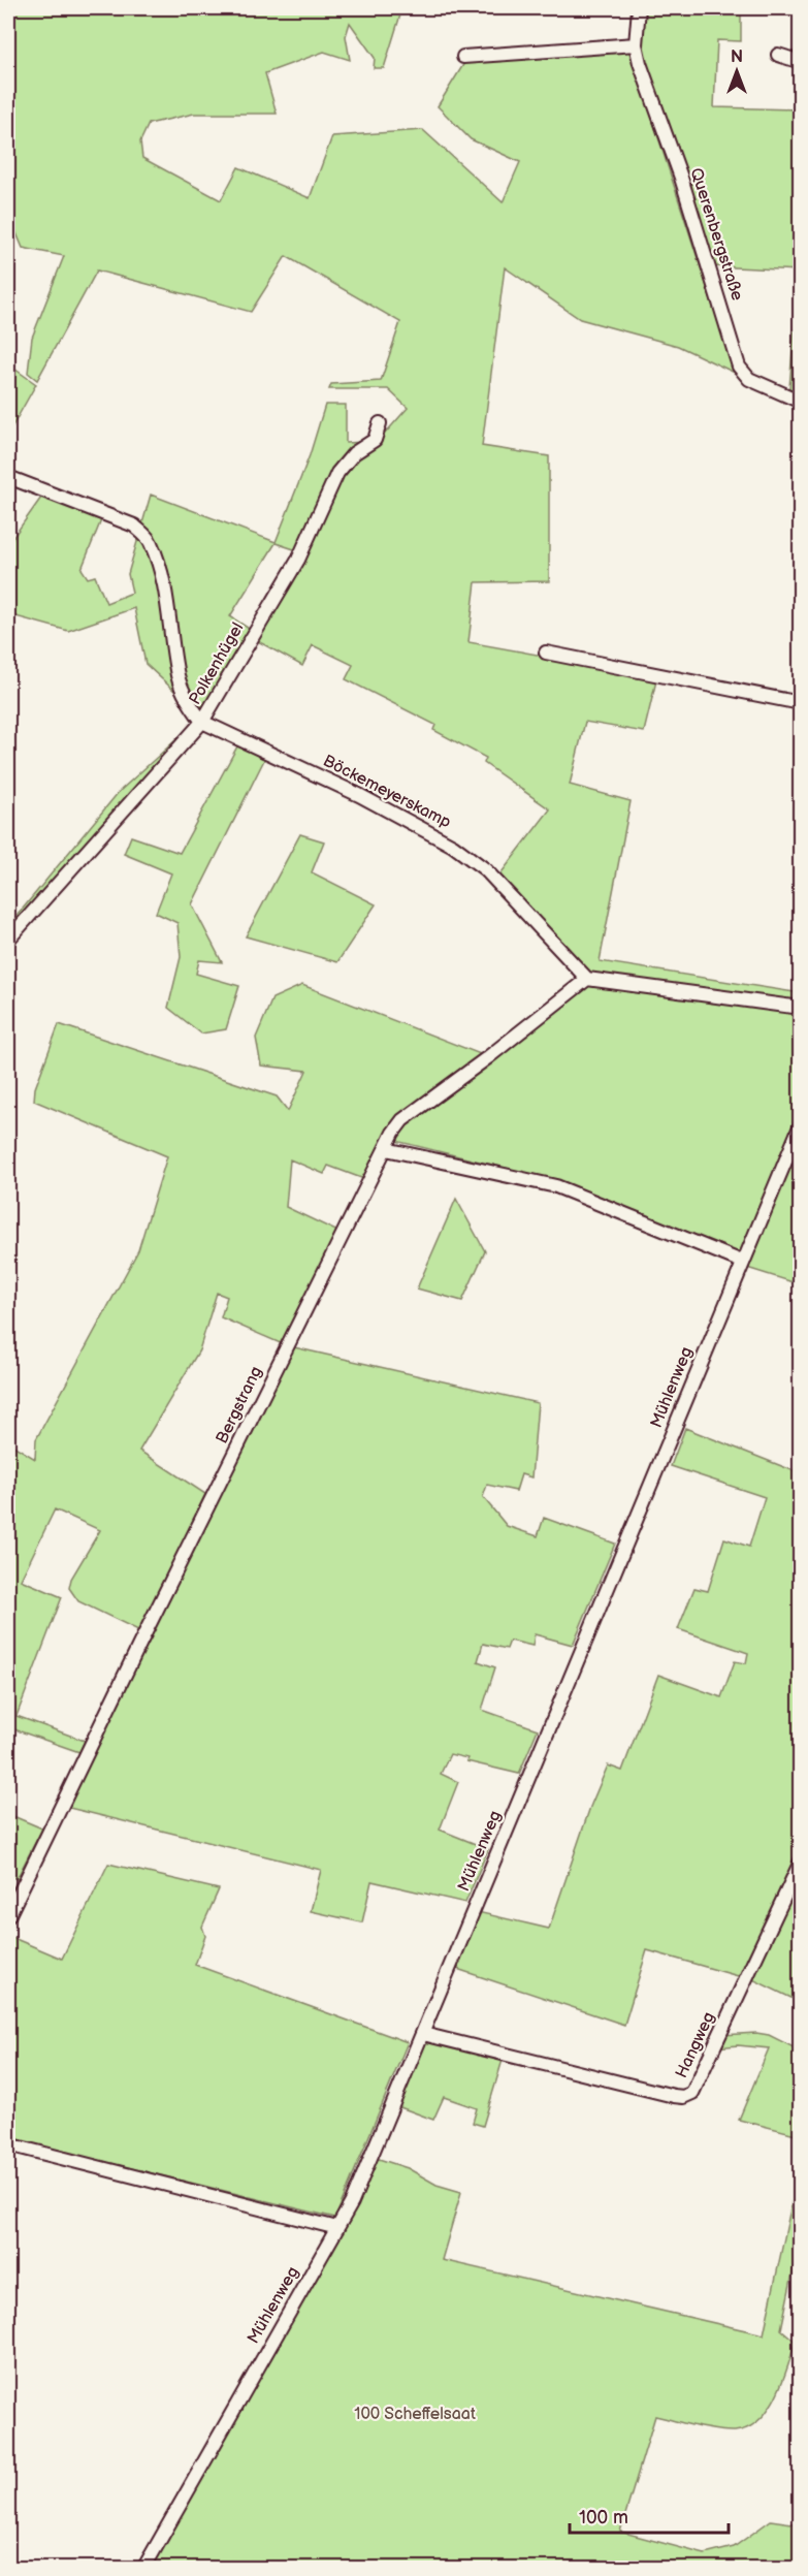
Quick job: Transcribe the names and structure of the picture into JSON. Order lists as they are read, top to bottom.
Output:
{
  "streets": {
    "street": [
      "Querenbergstraße",
      "Polkenhügel",
      "Böckemeyerskamp",
      "Mühlenweg",
      "Bergstrang",
      "Hangweg"
    ]
  },
  "crossings": [
    ["Polkenhügel", "Böckemeyerskamp"],
    ["Böckemeyerskamp", "Bergstrang"],
    ["Mühlenweg", "Hangweg"]
  ],
  "parks": ["100 Scheffelsaat"],
  "scale_bar": "100 m",
  "north": "top"
}
